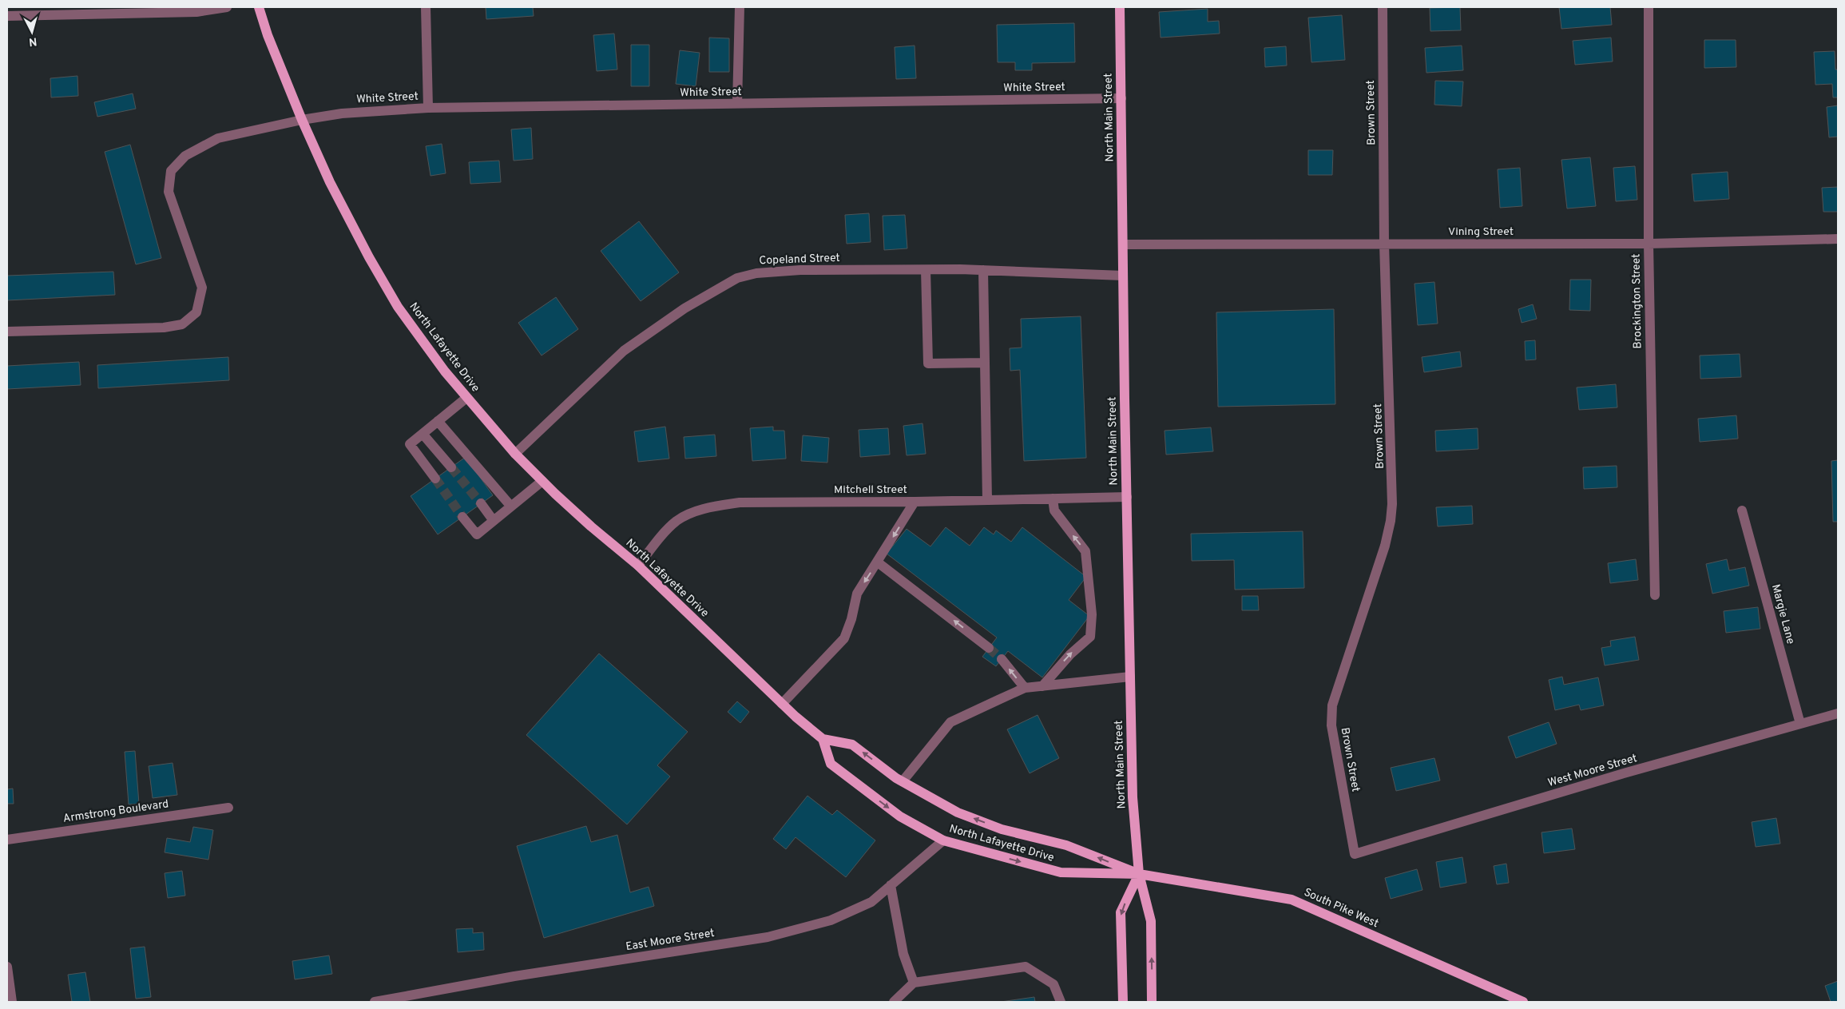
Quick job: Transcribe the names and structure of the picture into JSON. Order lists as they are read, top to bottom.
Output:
{
  "streets": {
    "main road": ["North Main Street", "North Lafayette Drive", "South Pike West"],
    "street": [
      "White Street",
      "Brown Street",
      "Vining Street",
      "Copeland Street",
      "Brockington Street",
      "Mitchell Street",
      "Margie Lane",
      "West Moore Street",
      "Armstrong Boulevard",
      "East Moore Street"
    ]
  },
  "crossings": [
    ["White Street", "North Main Street"],
    ["White Street", "North Lafayette Drive"],
    ["Brown Street", "Vining Street"],
    ["Brown Street", "West Moore Street"],
    ["North Main Street", "Vining Street"],
    ["North Main Street", "Copeland Street"],
    ["North Main Street", "North Lafayette Drive"],
    ["North Main Street", "Mitchell Street"],
    ["North Main Street", "South Pike West"],
    ["Vining Street", "Brockington Street"],
    ["Copeland Street", "North Lafayette Drive"],
    ["North Lafayette Drive", "Mitchell Street"],
    ["North Lafayette Drive", "South Pike West"],
    ["North Lafayette Drive", "East Moore Street"],
    ["Margie Lane", "West Moore Street"]
  ],
  "north": "bottom"
}
